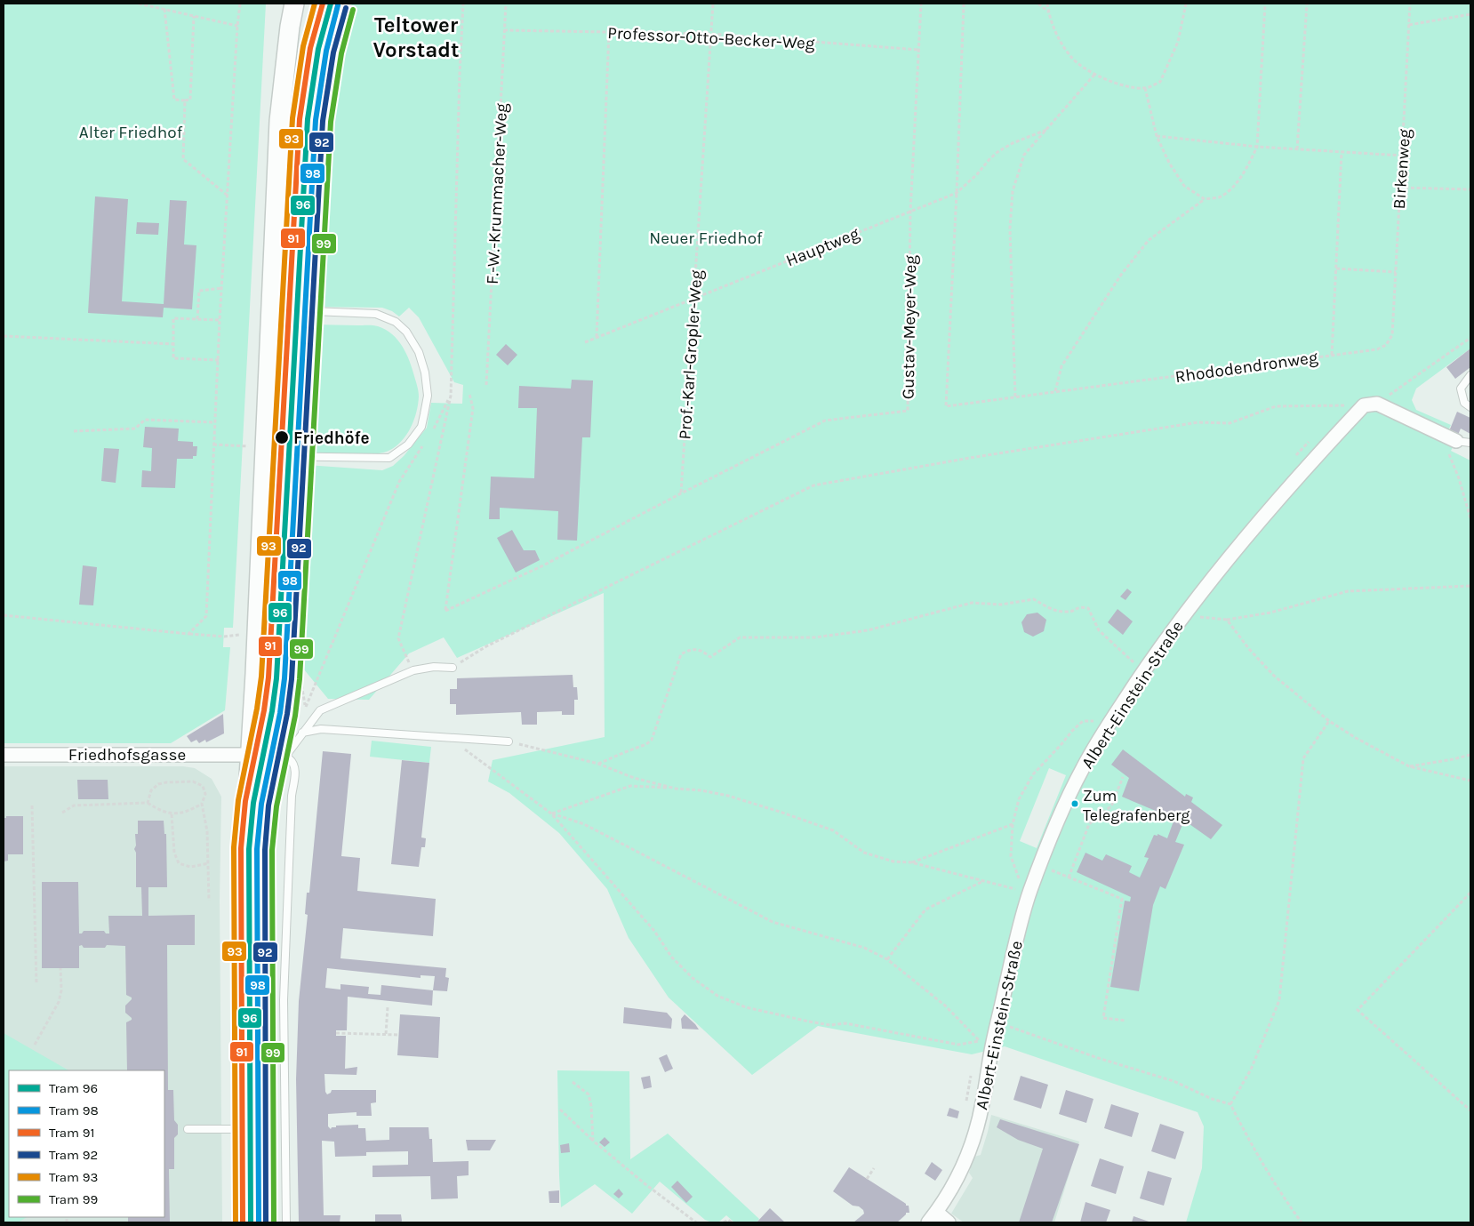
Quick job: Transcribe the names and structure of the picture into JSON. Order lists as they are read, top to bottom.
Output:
{
  "streets": {
    "street": ["Albert-Einstein-Straße", "Friedhofsgasse"],
    "path": [
      "Professor-Otto-Becker-Weg",
      "Birkenweg",
      "F.-W.-Krummacher-Weg",
      "Hauptweg",
      "Gustav-Meyer-Weg",
      "Prof.-Karl-Gropler-Weg",
      "Rhododendronweg"
    ]
  },
  "crossings": [
    ["Professor-Otto-Becker-Weg", "F.-W.-Krummacher-Weg"],
    ["Professor-Otto-Becker-Weg", "Gustav-Meyer-Weg"],
    ["Professor-Otto-Becker-Weg", "Prof.-Karl-Gropler-Weg"],
    ["Birkenweg", "Rhododendronweg"],
    ["Hauptweg", "Gustav-Meyer-Weg"],
    ["Hauptweg", "Prof.-Karl-Gropler-Weg"],
    ["Hauptweg", "Rhododendronweg"],
    ["Gustav-Meyer-Weg", "Prof.-Karl-Gropler-Weg"]
  ],
  "districts": ["Teltower Vorstadt"],
  "parks": ["Alter Friedhof", "Neuer Friedhof"],
  "places": ["Friedhöfe", "Zum Telegrafenberg"],
  "lines": [
    "tram line 96",
    "tram line 91",
    "tram line 93",
    "tram line 98",
    "tram line 92",
    "tram line 99"
  ],
  "legend": [
    "Tram 96",
    "Tram 98",
    "Tram 91",
    "Tram 92",
    "Tram 93",
    "Tram 99"
  ]
}
